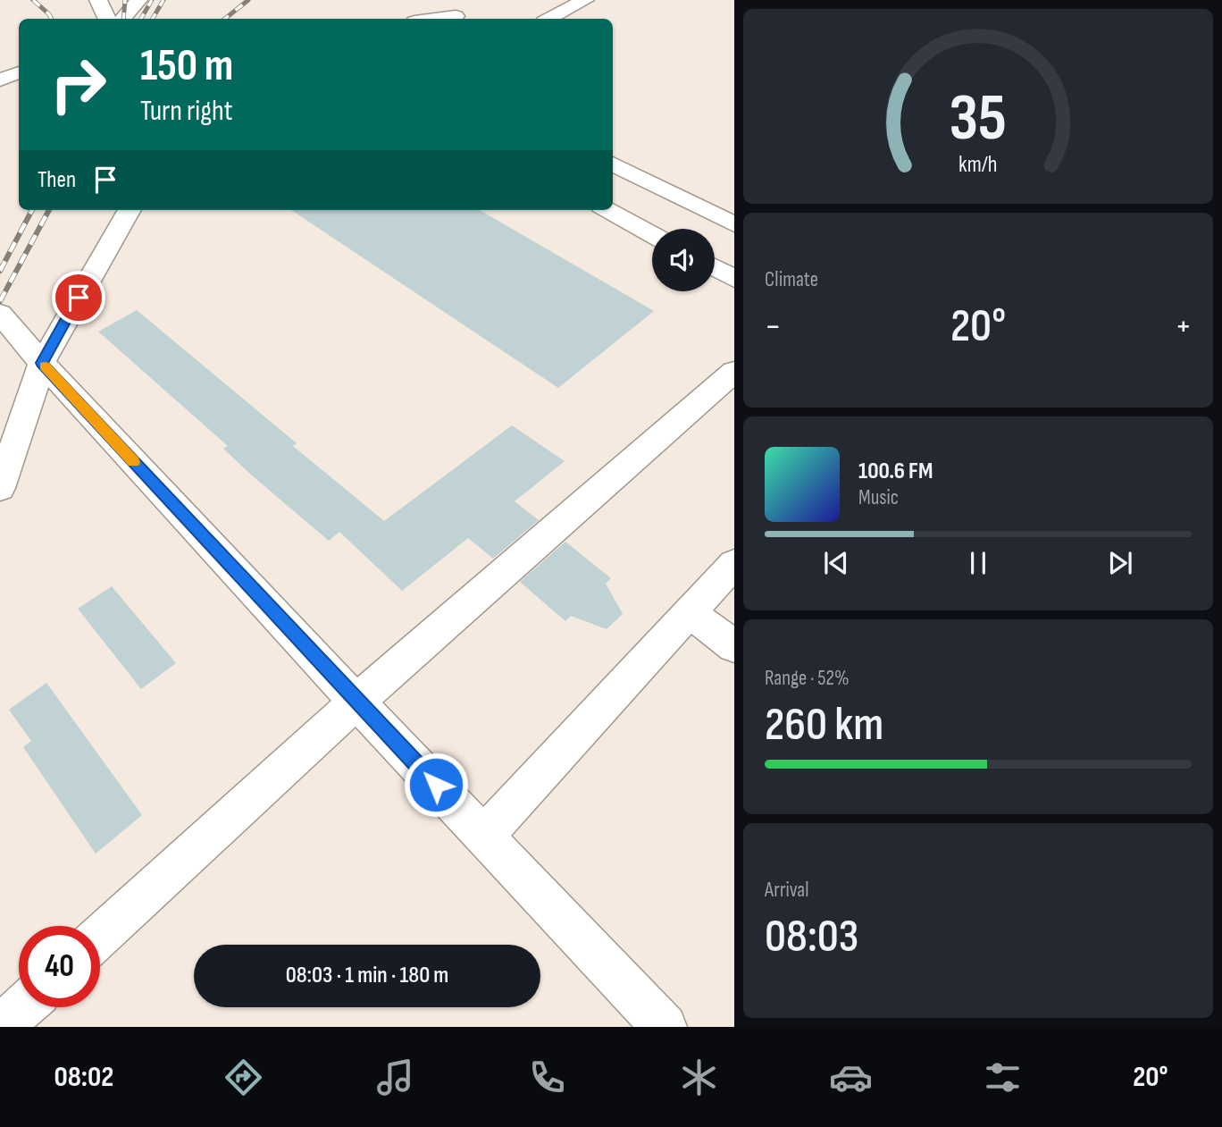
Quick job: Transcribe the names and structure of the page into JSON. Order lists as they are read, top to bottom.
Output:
{
  "page": {
    "turn": ["150 m", "Turn right"],
    "then": "Then",
    "tile": [
      "Climate",
      ["Range · 52%", "260 km"],
      ["Arrival", "08:03"]
    ],
    "heat": ["−", "20°", "+"],
    "song": ["100.6 FM", "Music"],
    "limit": "40",
    "trip": "08:03 · 1 min · 180 m",
    "tabs": ["08:02", "20°"],
    "gauge": ["35", "km/h"]
  }
}
